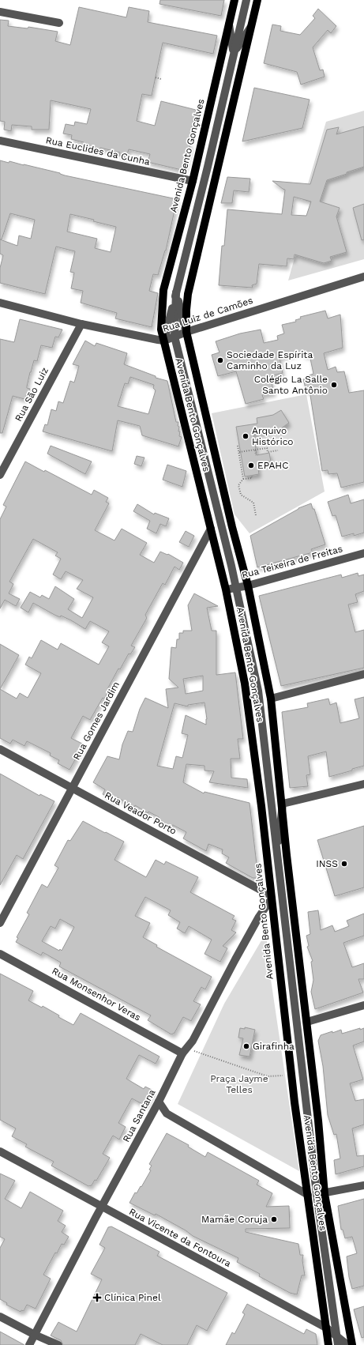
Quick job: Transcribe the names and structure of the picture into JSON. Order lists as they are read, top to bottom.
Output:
{
  "streets": {
    "main road": ["Avenida Bento Gonçalves"],
    "street": [
      "Rua Euclides da Cunha",
      "Rua Luiz de Camões",
      "Rua São Luiz",
      "Rua Teixeira de Freitas",
      "Rua Gomes Jardim",
      "Rua Veador Porto",
      "Rua Monsenhor Veras",
      "Rua Santana",
      "Rua Vicente da Fontoura"
    ]
  },
  "crossings": [
    ["Rua Euclides da Cunha", "Avenida Bento Gonçalves"],
    ["Avenida Bento Gonçalves", "Rua Luiz de Camões"],
    ["Avenida Bento Gonçalves", "Rua Teixeira de Freitas"],
    ["Avenida Bento Gonçalves", "Rua Gomes Jardim"],
    ["Avenida Bento Gonçalves", "Rua Veador Porto"],
    ["Avenida Bento Gonçalves", "Rua Santana"],
    ["Avenida Bento Gonçalves", "Rua Vicente da Fontoura"],
    ["Rua Luiz de Camões", "Rua São Luiz"],
    ["Rua Gomes Jardim", "Rua Veador Porto"],
    ["Rua Veador Porto", "Rua Santana"],
    ["Rua Monsenhor Veras", "Rua Santana"],
    ["Rua Santana", "Rua Vicente da Fontoura"]
  ],
  "parks": ["Praça Jayme Telles"],
  "places": {
    "other": [
      "Sociedade Espírita Caminho da Luz",
      "Colégio La Salle Santo Antônio",
      "Arquivo Histórico",
      "EPAHC",
      "INSS",
      "Girafinha",
      "Mamãe Coruja"
    ],
    "health": ["Clínica Pinel"]
  }
}
